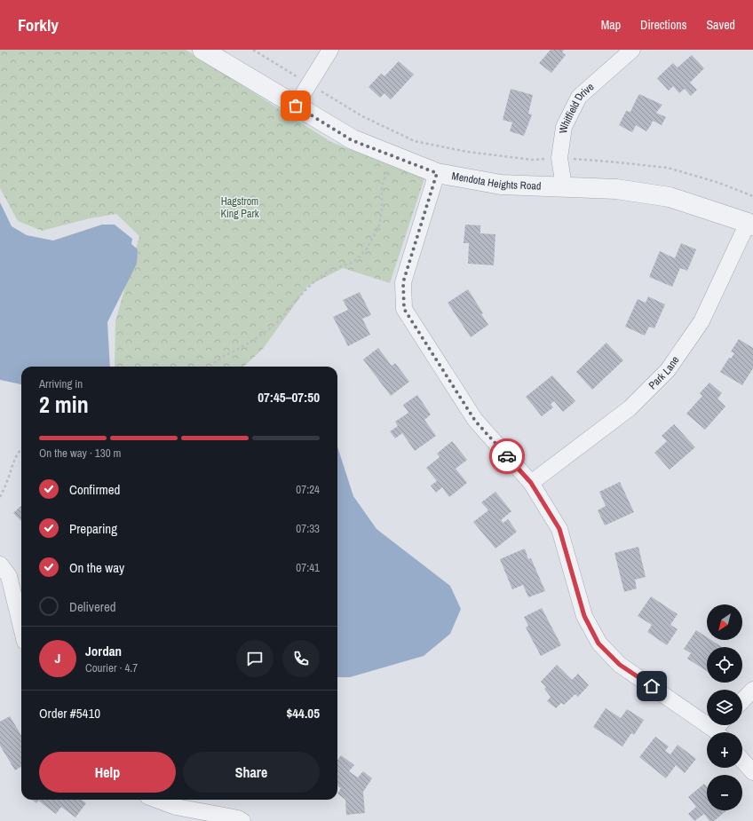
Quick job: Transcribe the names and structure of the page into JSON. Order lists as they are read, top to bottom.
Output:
{
  "streets": {
    "street": ["Whitfield Drive", "Mendota Heights Road", "Park Lane"]
  },
  "crossings": [
    ["Whitfield Drive", "Mendota Heights Road"],
    ["Mendota Heights Road", "Park Lane"]
  ],
  "parks": ["Hagstrom King Park"],
  "north": "bottom left",
  "page": {
    "header": "Forkly",
    "nav": ["Map", "Directions", "Saved"],
    "heading": ["2 min", "Arriving in", "07:45–07:50"],
    "panel": [
      "Jordan",
      "Courier · 4.7",
      "Order #5410",
      "$44.05"
    ],
    "bar": "On the way · 130 m",
    "list": [
      ["Confirmed", "07:24"],
      ["Preparing", "07:33"],
      ["On the way", "07:41"],
      "Delivered"
    ],
    "map_buttons": ["+", "−"],
    "round": "J",
    "buttons": ["Help", "Share"]
  }
}
